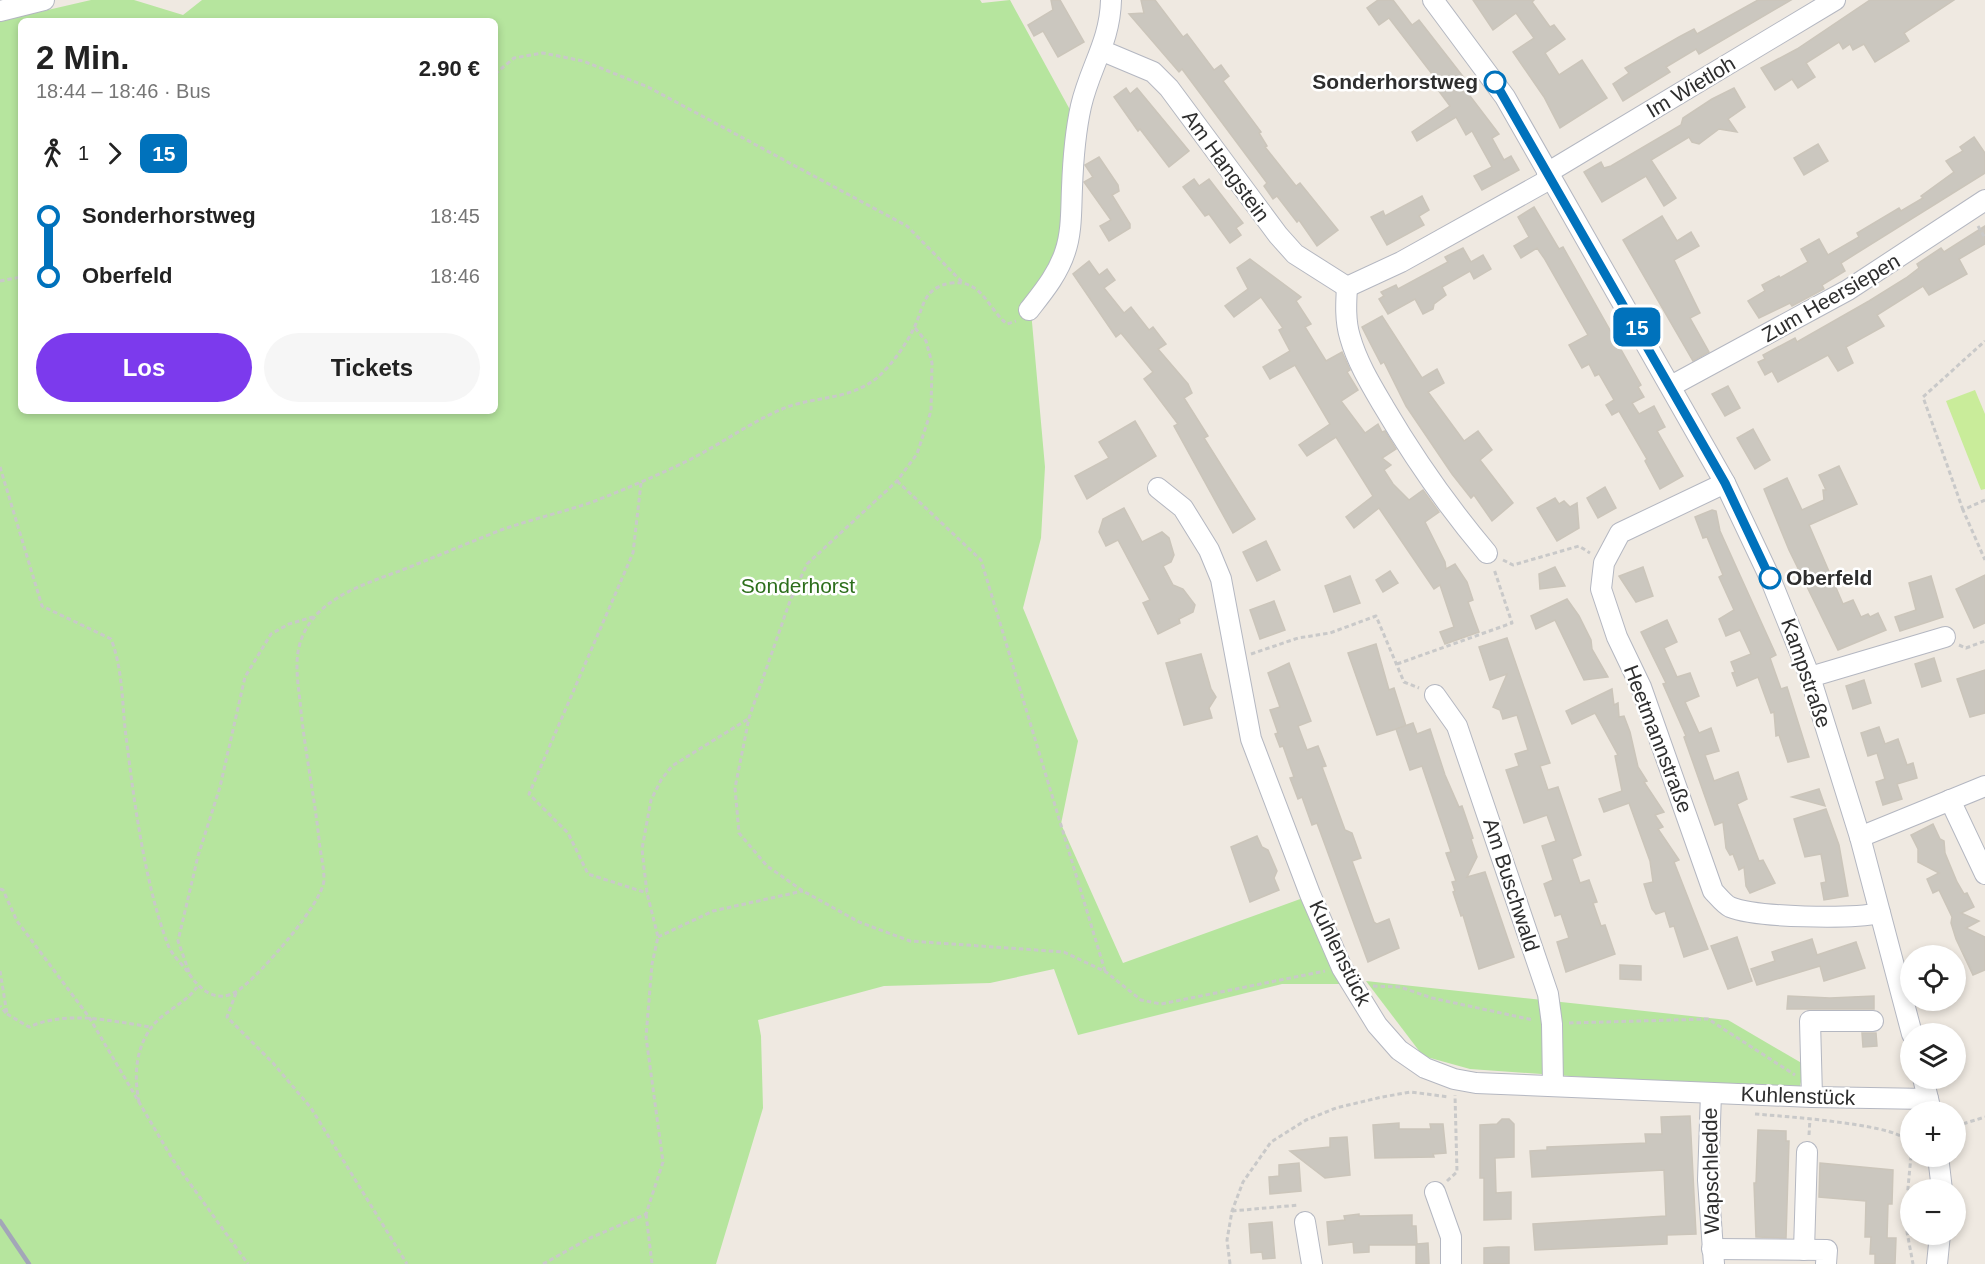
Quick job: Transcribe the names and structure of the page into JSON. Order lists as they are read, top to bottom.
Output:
{
  "streets": {
    "street": [
      "Im Wietloh",
      "Am Hangstein",
      "Zum Heersiepen",
      "Kampstraße",
      "Heetmannstraße",
      "Am Buschwald",
      "Kuhlenstück",
      "Wapschledde"
    ]
  },
  "crossings": [
    ["Im Wietloh", "Kampstraße"],
    ["Zum Heersiepen", "Kampstraße"],
    ["Kampstraße", "Heetmannstraße"],
    ["Am Buschwald", "Kuhlenstück"],
    ["Kuhlenstück", "Wapschledde"]
  ],
  "parks": ["Sonderhorst"],
  "places": ["Sonderhorstweg", "Oberfeld"],
  "lines": ["bus line 15"],
  "page": {
    "on_map": "15",
    "heading": ["2 Min.", "18:44 – 18:46 · Bus", "2.90 €"],
    "legs": ["1", "15"],
    "list": [
      {
        "name": "Sonderhorstweg",
        "value": "18:45"
      },
      {
        "name": "Oberfeld",
        "value": "18:46"
      }
    ],
    "buttons": ["Los", "Tickets"],
    "map_buttons": ["+", "−"]
  }
}
